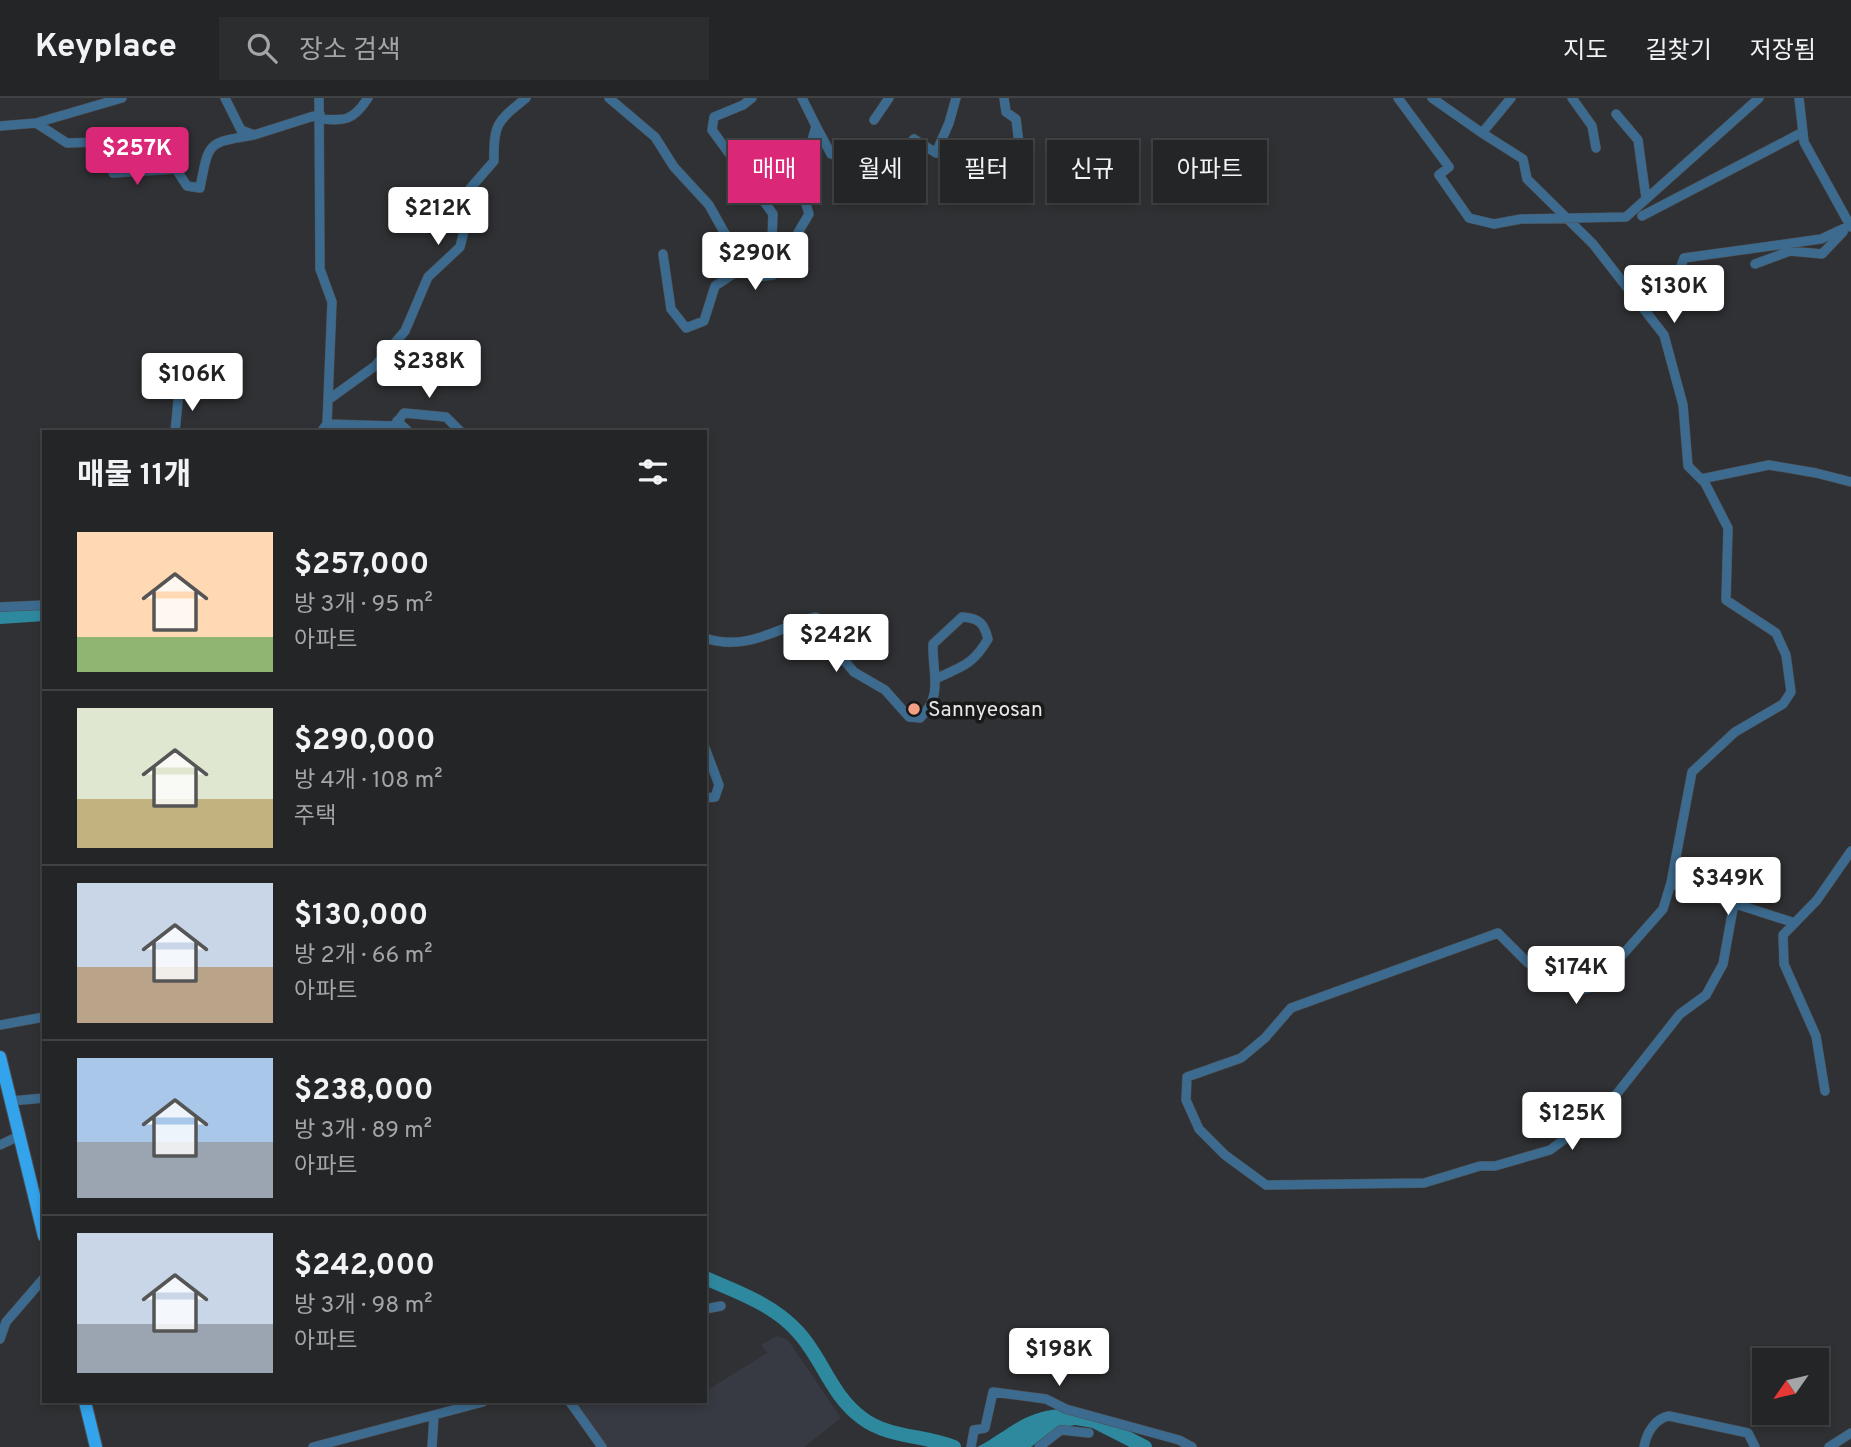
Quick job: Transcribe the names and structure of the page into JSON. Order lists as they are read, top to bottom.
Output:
{
  "places": ["Sannyeosan"],
  "north": "bottom left",
  "page": {
    "header": "Keyplace",
    "search": "장소 검색",
    "nav": ["지도", "길찾기", "저장됨"],
    "price": [
      "$257K",
      "$212K",
      "$290K",
      "$130K",
      "$238K",
      "$106K",
      "$242K",
      "$349K",
      "$174K",
      "$125K",
      "$198K"
    ],
    "chip": [
      "매매",
      "월세",
      "필터",
      "신규",
      "아파트"
    ],
    "heading": "매물 11개",
    "list": [
      {
        "name": "$257,000",
        "note": "방 3개 · 95 m² · 아파트"
      },
      {
        "name": "$290,000",
        "note": "방 4개 · 108 m² · 주택"
      },
      {
        "name": "$130,000",
        "note": "방 2개 · 66 m² · 아파트"
      },
      {
        "name": "$238,000",
        "note": "방 3개 · 89 m² · 아파트"
      },
      {
        "name": "$242,000",
        "note": "방 3개 · 98 m² · 아파트"
      }
    ]
  }
}
